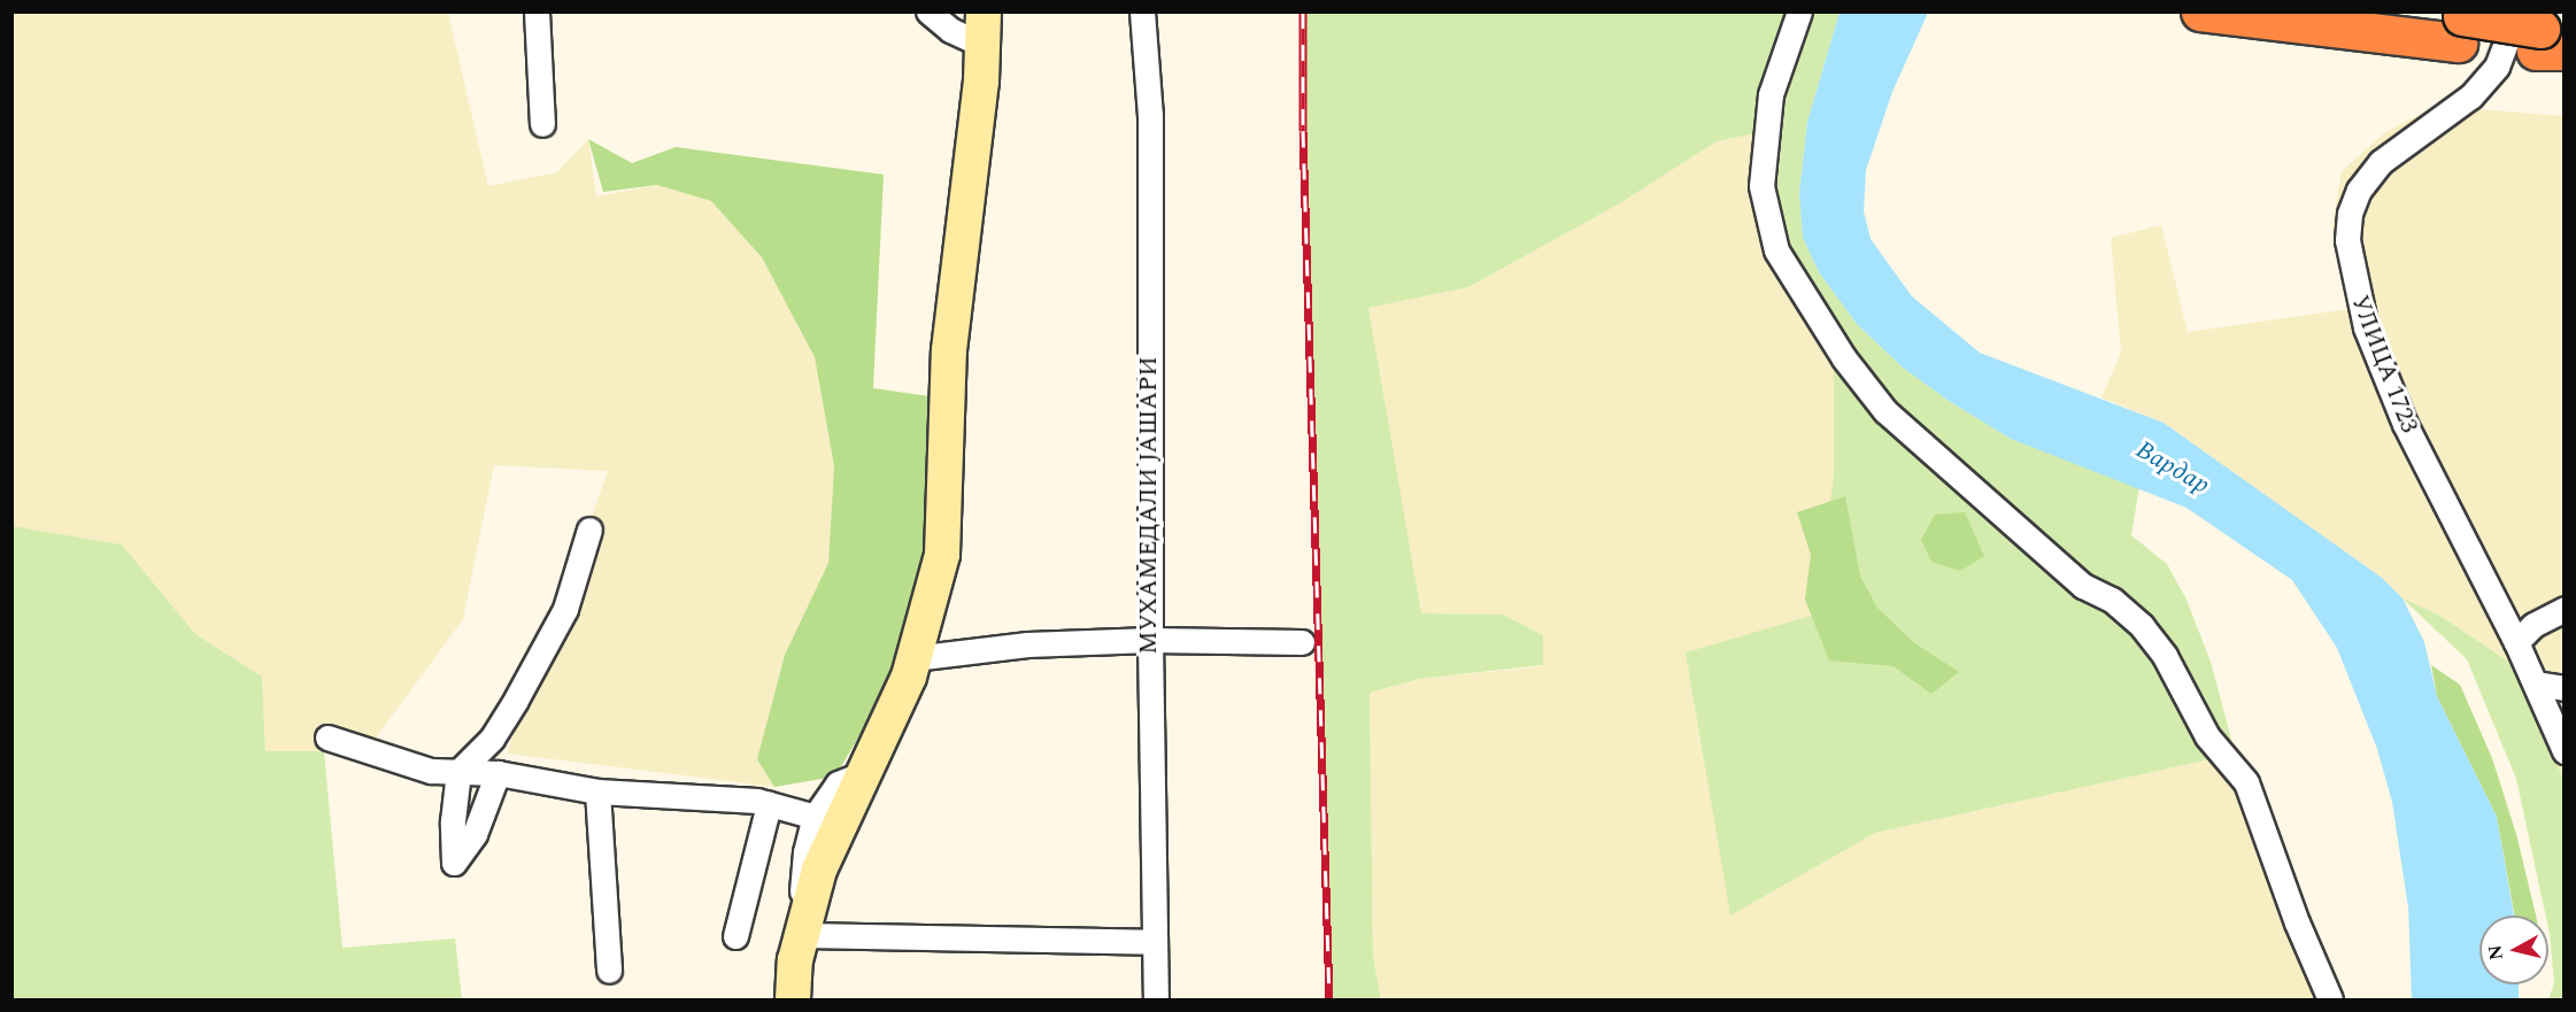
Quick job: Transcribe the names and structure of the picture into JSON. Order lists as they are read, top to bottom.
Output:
{
  "streets": {
    "street": ["УЛИЦА 1723", "МУХАМЕДАЛИ ЈАШАРИ"]
  },
  "water": ["Вардар"],
  "north": "left"
}
